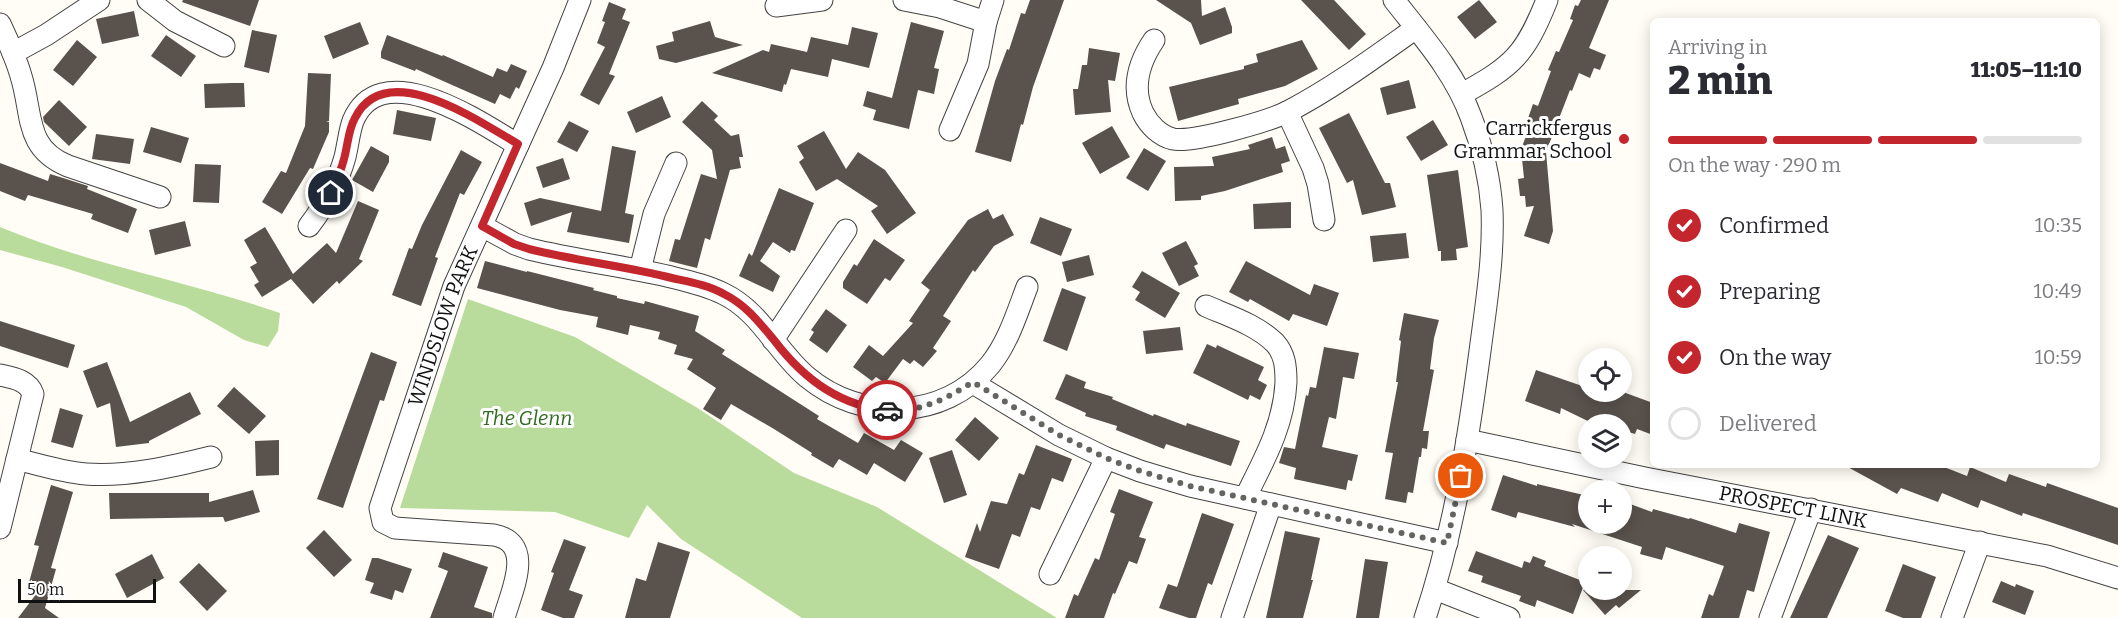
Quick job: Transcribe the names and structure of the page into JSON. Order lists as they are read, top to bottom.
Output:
{
  "streets": {
    "street": ["WINDSLOW PARK", "PROSPECT LINK"]
  },
  "parks": ["The Glenn"],
  "places": ["Carrickfergus Grammar School"],
  "scale_bar": "50 m",
  "page": {
    "heading": ["2 min", "Arriving in", "11:05–11:10"],
    "bar": "On the way · 290 m",
    "list": [
      ["Confirmed", "10:35"],
      ["Preparing", "10:49"],
      ["On the way", "10:59"],
      "Delivered"
    ],
    "map_buttons": ["+", "−"],
    "scale": "50 m"
  }
}
